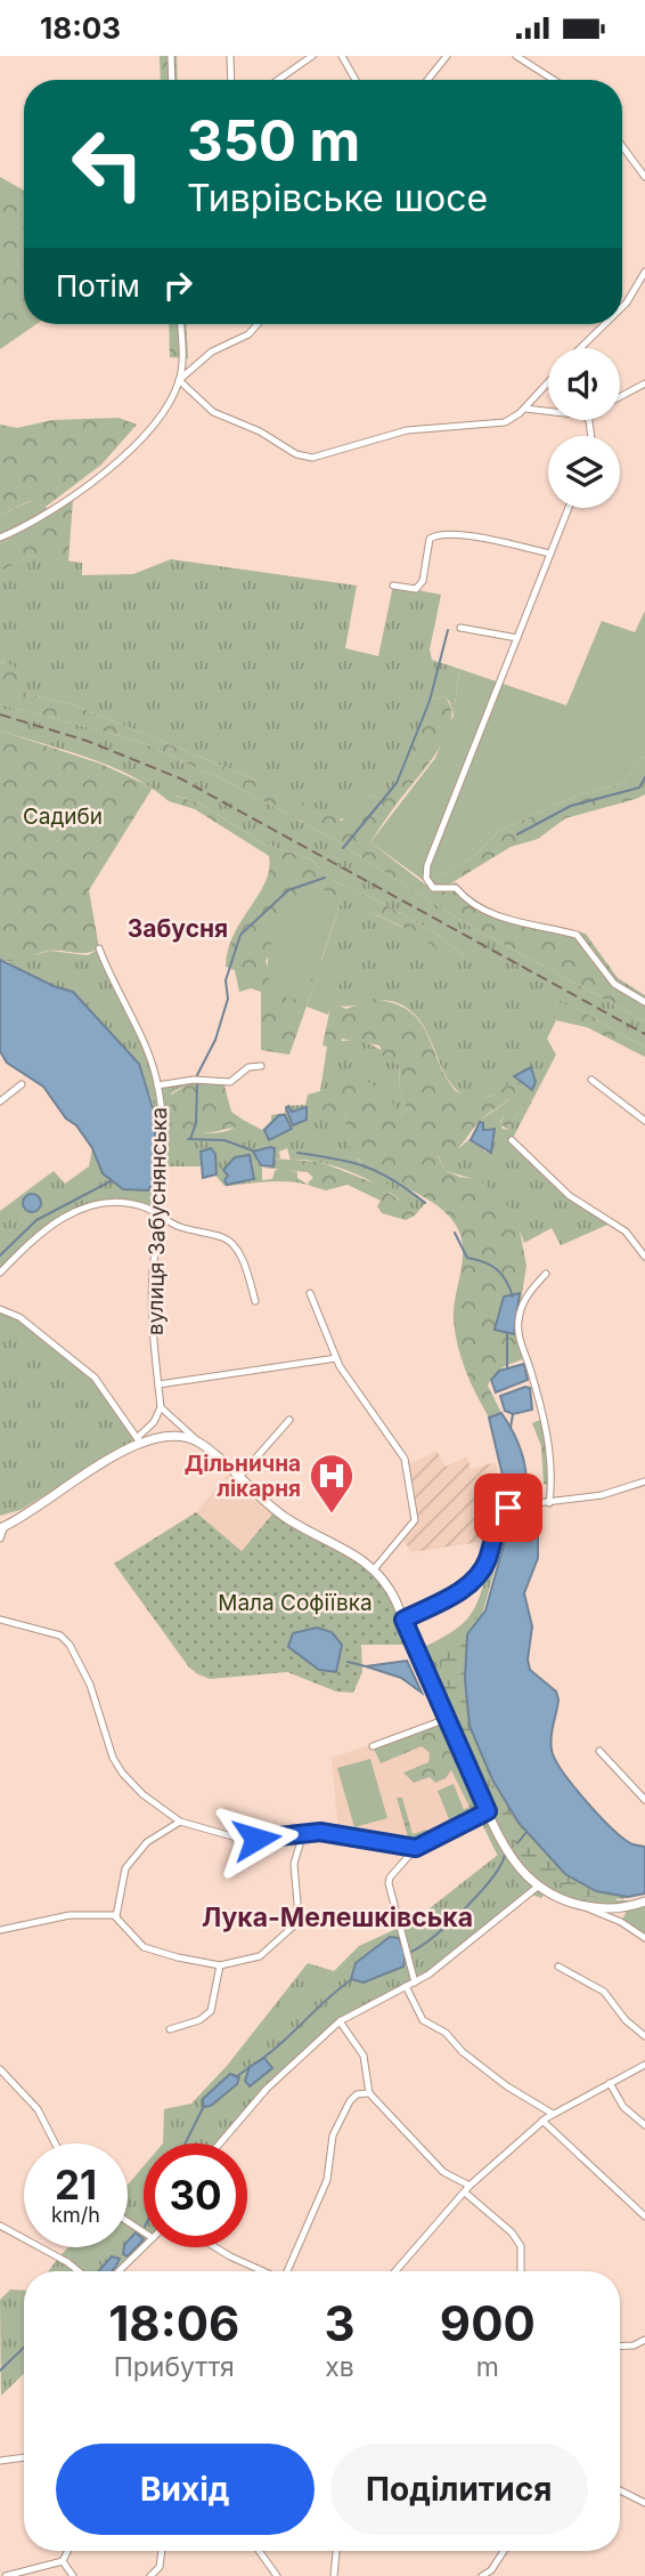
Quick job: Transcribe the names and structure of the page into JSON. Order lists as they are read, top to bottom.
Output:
{
  "streets": {
    "street": ["вулиця Забуснянська"]
  },
  "districts": ["Забусня", "Лука-Мелешківська"],
  "parks": ["Садиби", "Мала Софіївка"],
  "places": {
    "hospital": ["Дільнична лікарня"]
  },
  "page": {
    "status": "18:03",
    "turn": ["350 m", "Тиврівське шосе"],
    "then": "Потім",
    "speed": "21 km/h",
    "limit": "30",
    "eta": [
      "18:06",
      "Прибуття",
      "3",
      "хв",
      "900",
      "m"
    ],
    "buttons": ["Вихід", "Поділитися"]
  }
}
